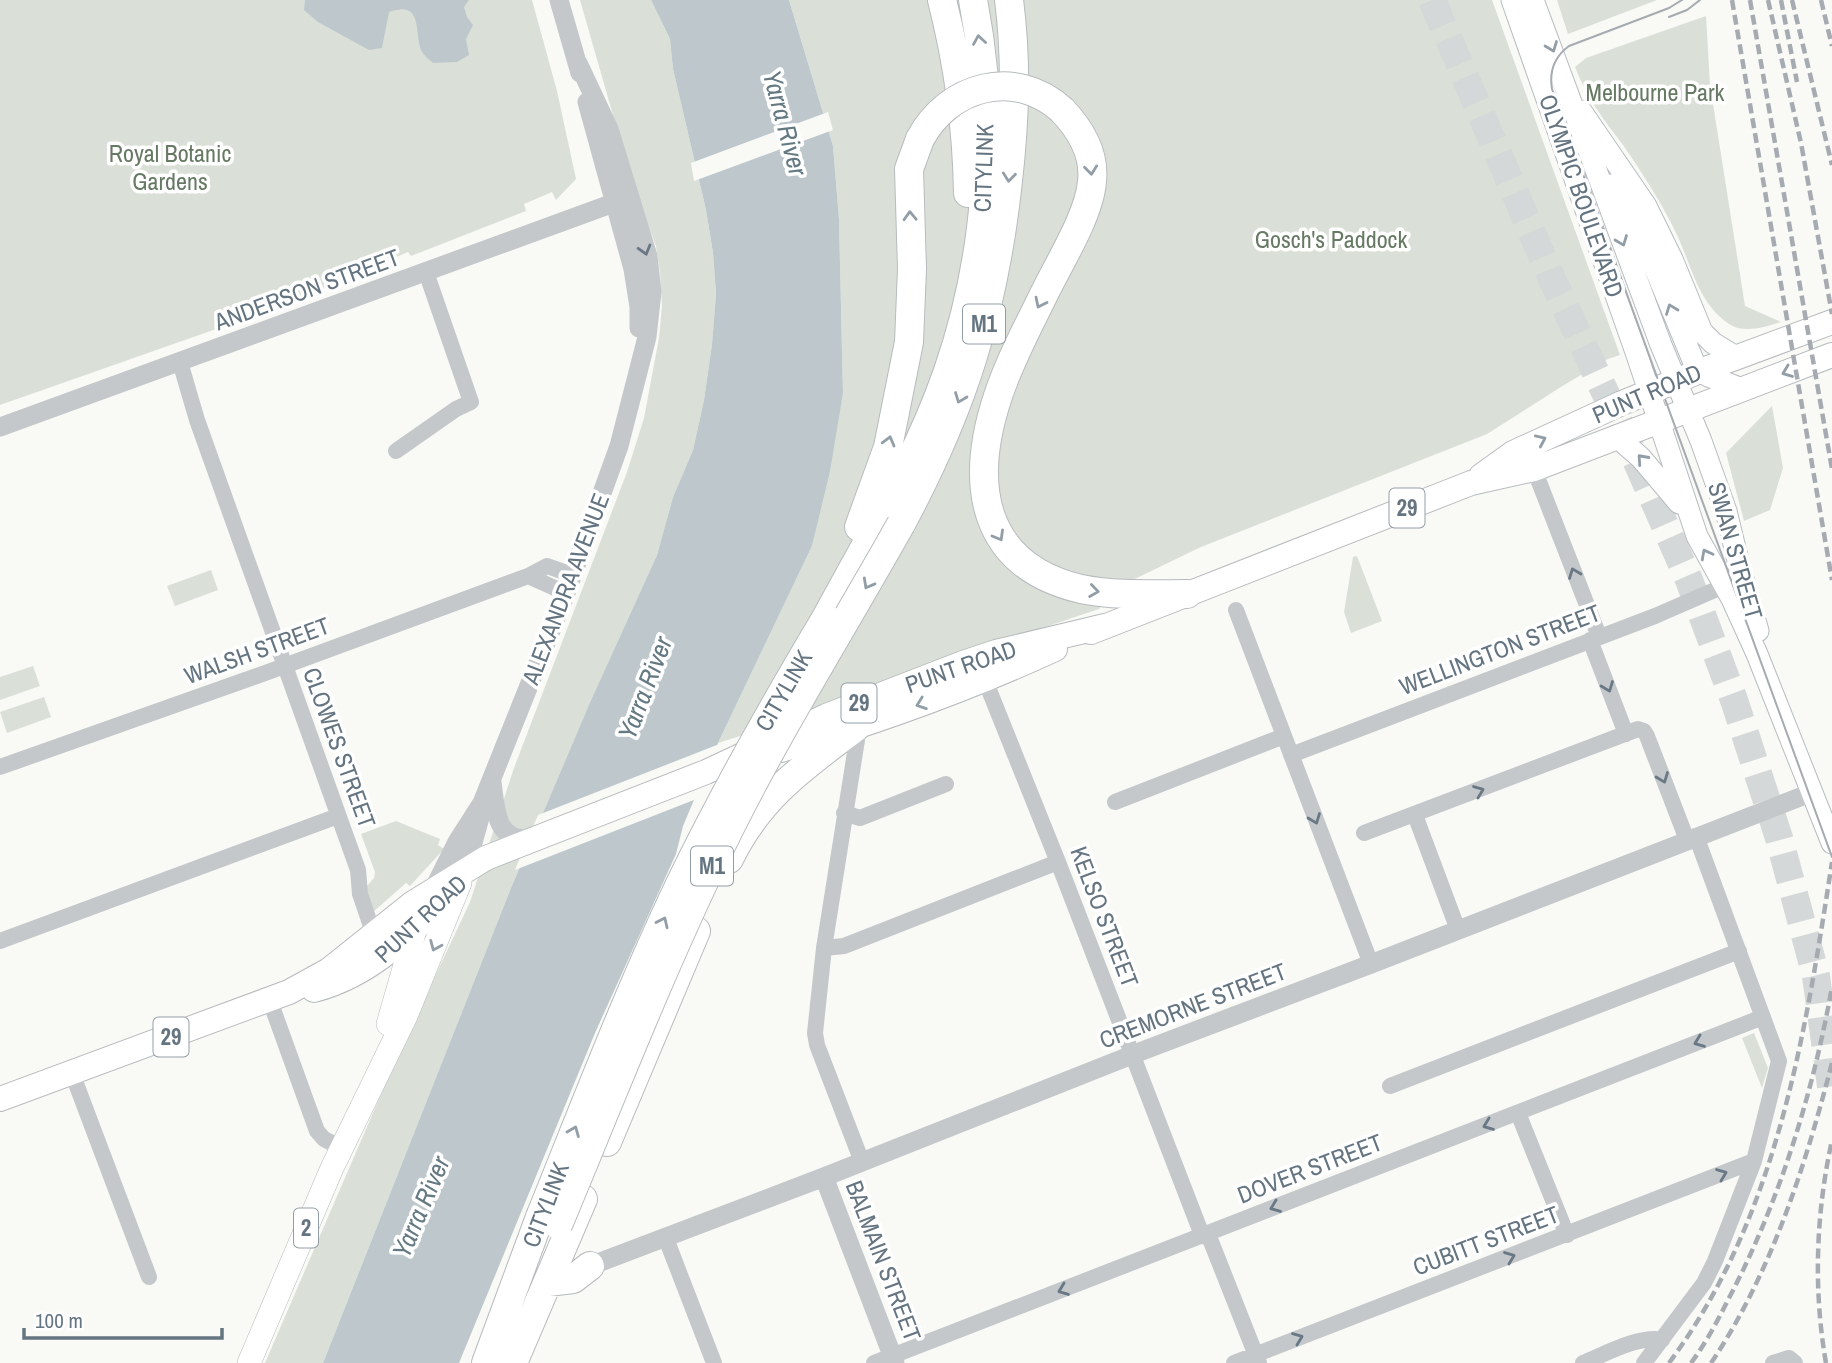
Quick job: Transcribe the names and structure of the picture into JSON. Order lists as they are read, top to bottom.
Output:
{
  "streets": {
    "highway": [
      "CITYLINK",
      "M1",
      "PUNT ROAD",
      "29",
      "ALEXANDRA AVENUE",
      "2"
    ],
    "main road": ["OLYMPIC BOULEVARD", "SWAN STREET"],
    "street": [
      "ANDERSON STREET",
      "WELLINGTON STREET",
      "WALSH STREET",
      "CLOWES STREET",
      "KELSO STREET",
      "CREMORNE STREET",
      "DOVER STREET",
      "CUBITT STREET",
      "BALMAIN STREET"
    ]
  },
  "crossings": [
    ["CITYLINK", "M1"],
    ["OLYMPIC BOULEVARD", "PUNT ROAD"],
    ["OLYMPIC BOULEVARD", "SWAN STREET"],
    ["ANDERSON STREET", "ALEXANDRA AVENUE"],
    ["ANDERSON STREET", "CLOWES STREET"],
    ["PUNT ROAD", "SWAN STREET"],
    ["PUNT ROAD", "ALEXANDRA AVENUE"],
    ["PUNT ROAD", "CLOWES STREET"],
    ["PUNT ROAD", "KELSO STREET"],
    ["SWAN STREET", "WELLINGTON STREET"],
    ["SWAN STREET", "CREMORNE STREET"],
    ["ALEXANDRA AVENUE", "WALSH STREET"],
    ["WALSH STREET", "CLOWES STREET"],
    ["KELSO STREET", "CREMORNE STREET"],
    ["KELSO STREET", "DOVER STREET"],
    ["KELSO STREET", "CUBITT STREET"],
    ["CREMORNE STREET", "BALMAIN STREET"],
    ["DOVER STREET", "BALMAIN STREET"]
  ],
  "one_way": ["CUBITT STREET"],
  "water": ["Yarra River"],
  "parks": ["Melbourne Park", "Royal Botanic Gardens", "Gosch's Paddock"],
  "scale_bar": "100 m"
}
